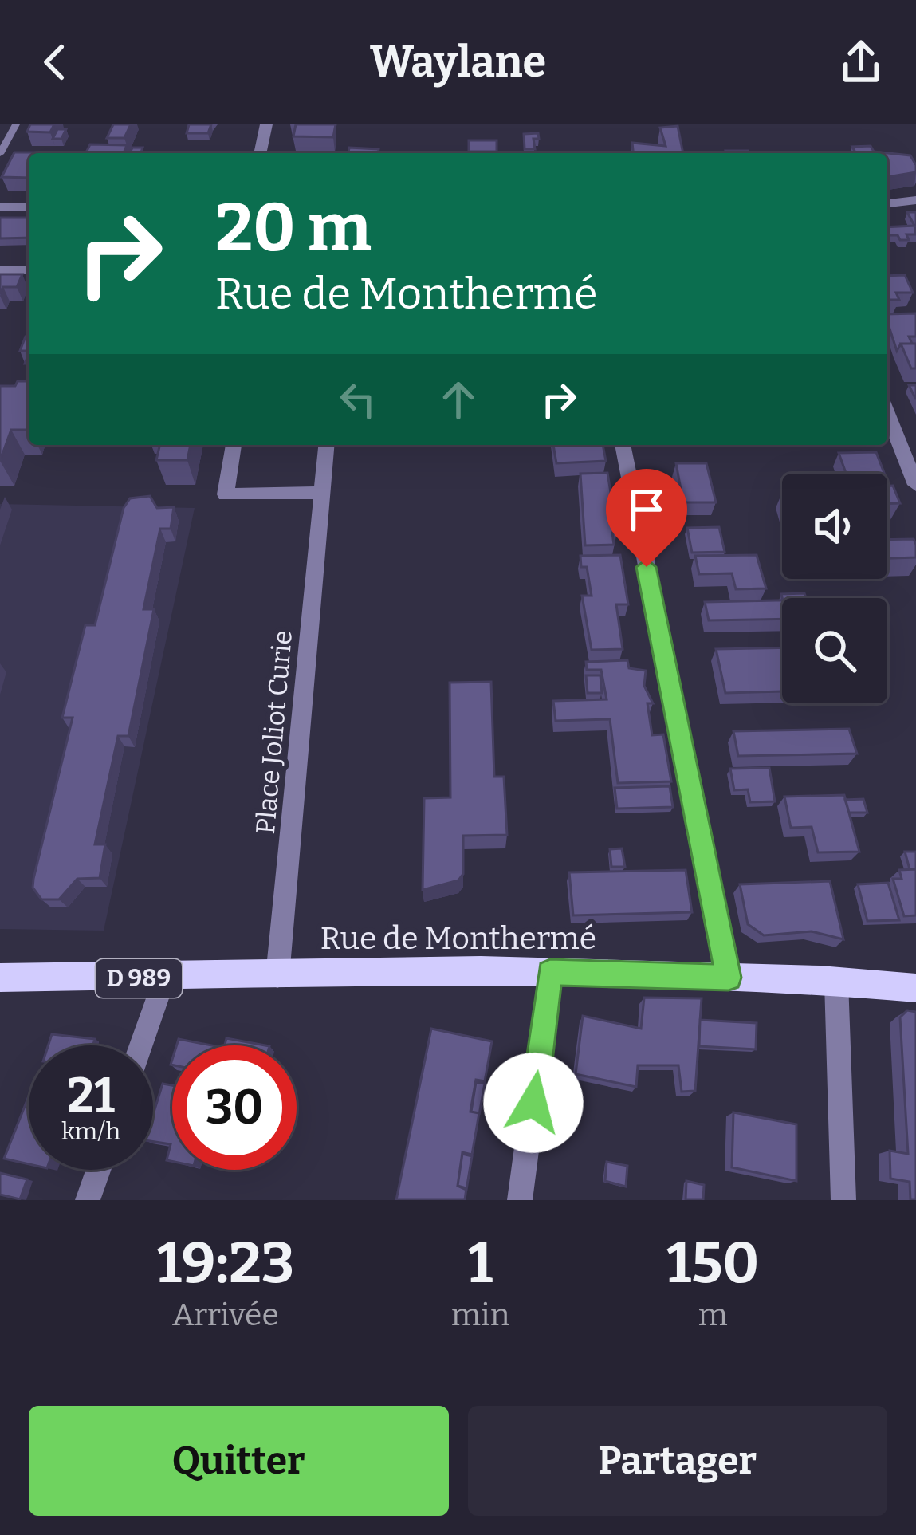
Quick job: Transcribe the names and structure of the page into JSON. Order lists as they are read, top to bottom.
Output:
{
  "streets": {
    "main road": ["Rue de Monthermé", "D 989"],
    "street": ["Place Joliot Curie"]
  },
  "crossings": [
    ["Place Joliot Curie", "Rue de Monthermé"]
  ],
  "page": {
    "header": "Waylane",
    "turn": ["20 m", "Rue de Monthermé"],
    "speed": "21 km/h",
    "limit": "30",
    "eta": [
      "19:23",
      "Arrivée",
      "1",
      "min",
      "150",
      "m"
    ],
    "buttons": ["Quitter", "Partager"]
  }
}
